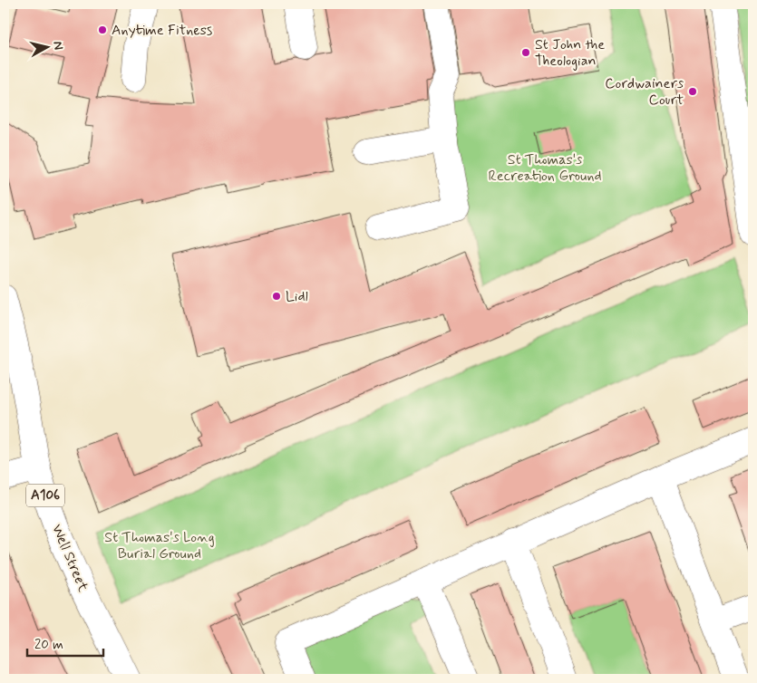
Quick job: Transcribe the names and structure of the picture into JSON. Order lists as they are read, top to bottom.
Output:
{
  "streets": {
    "main road": ["A106", "Well Street"]
  },
  "parks": ["St Thomas's Recreation Ground", "St Thomas's Long Burial Ground"],
  "places": [
    "Anytime Fitness",
    "St John the Theologian",
    "Cordwainers Court",
    "Lidl"
  ],
  "scale_bar": "20 m",
  "north": "right"
}
